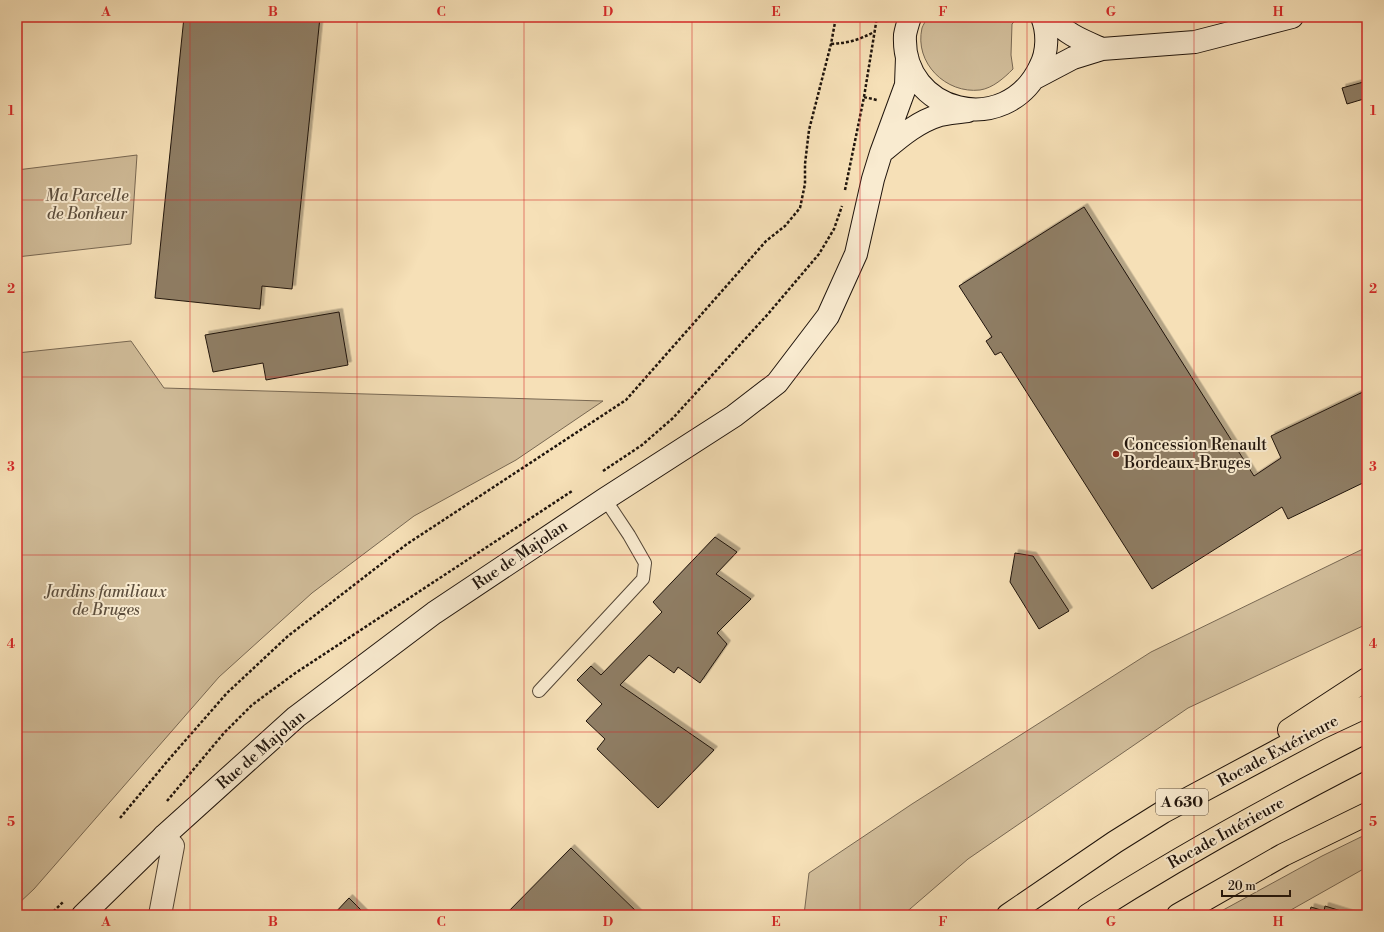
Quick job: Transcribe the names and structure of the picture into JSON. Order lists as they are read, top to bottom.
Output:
{
  "streets": {
    "highway": ["Rocade Extérieure", "A 630", "Rocade Intérieure"],
    "street": ["Rue de Majolan"]
  },
  "parks": ["Ma Parcelle de Bonheur", "Jardins familiaux de Bruges"],
  "places": ["Concession Renault Bordeaux-Bruges"],
  "scale_bar": "20 m",
  "grid": {
    "columns": [
      "A",
      "B",
      "C",
      "D",
      "E",
      "F",
      "G",
      "H"
    ],
    "rows": [
      "1",
      "2",
      "3",
      "4",
      "5"
    ]
  }
}
